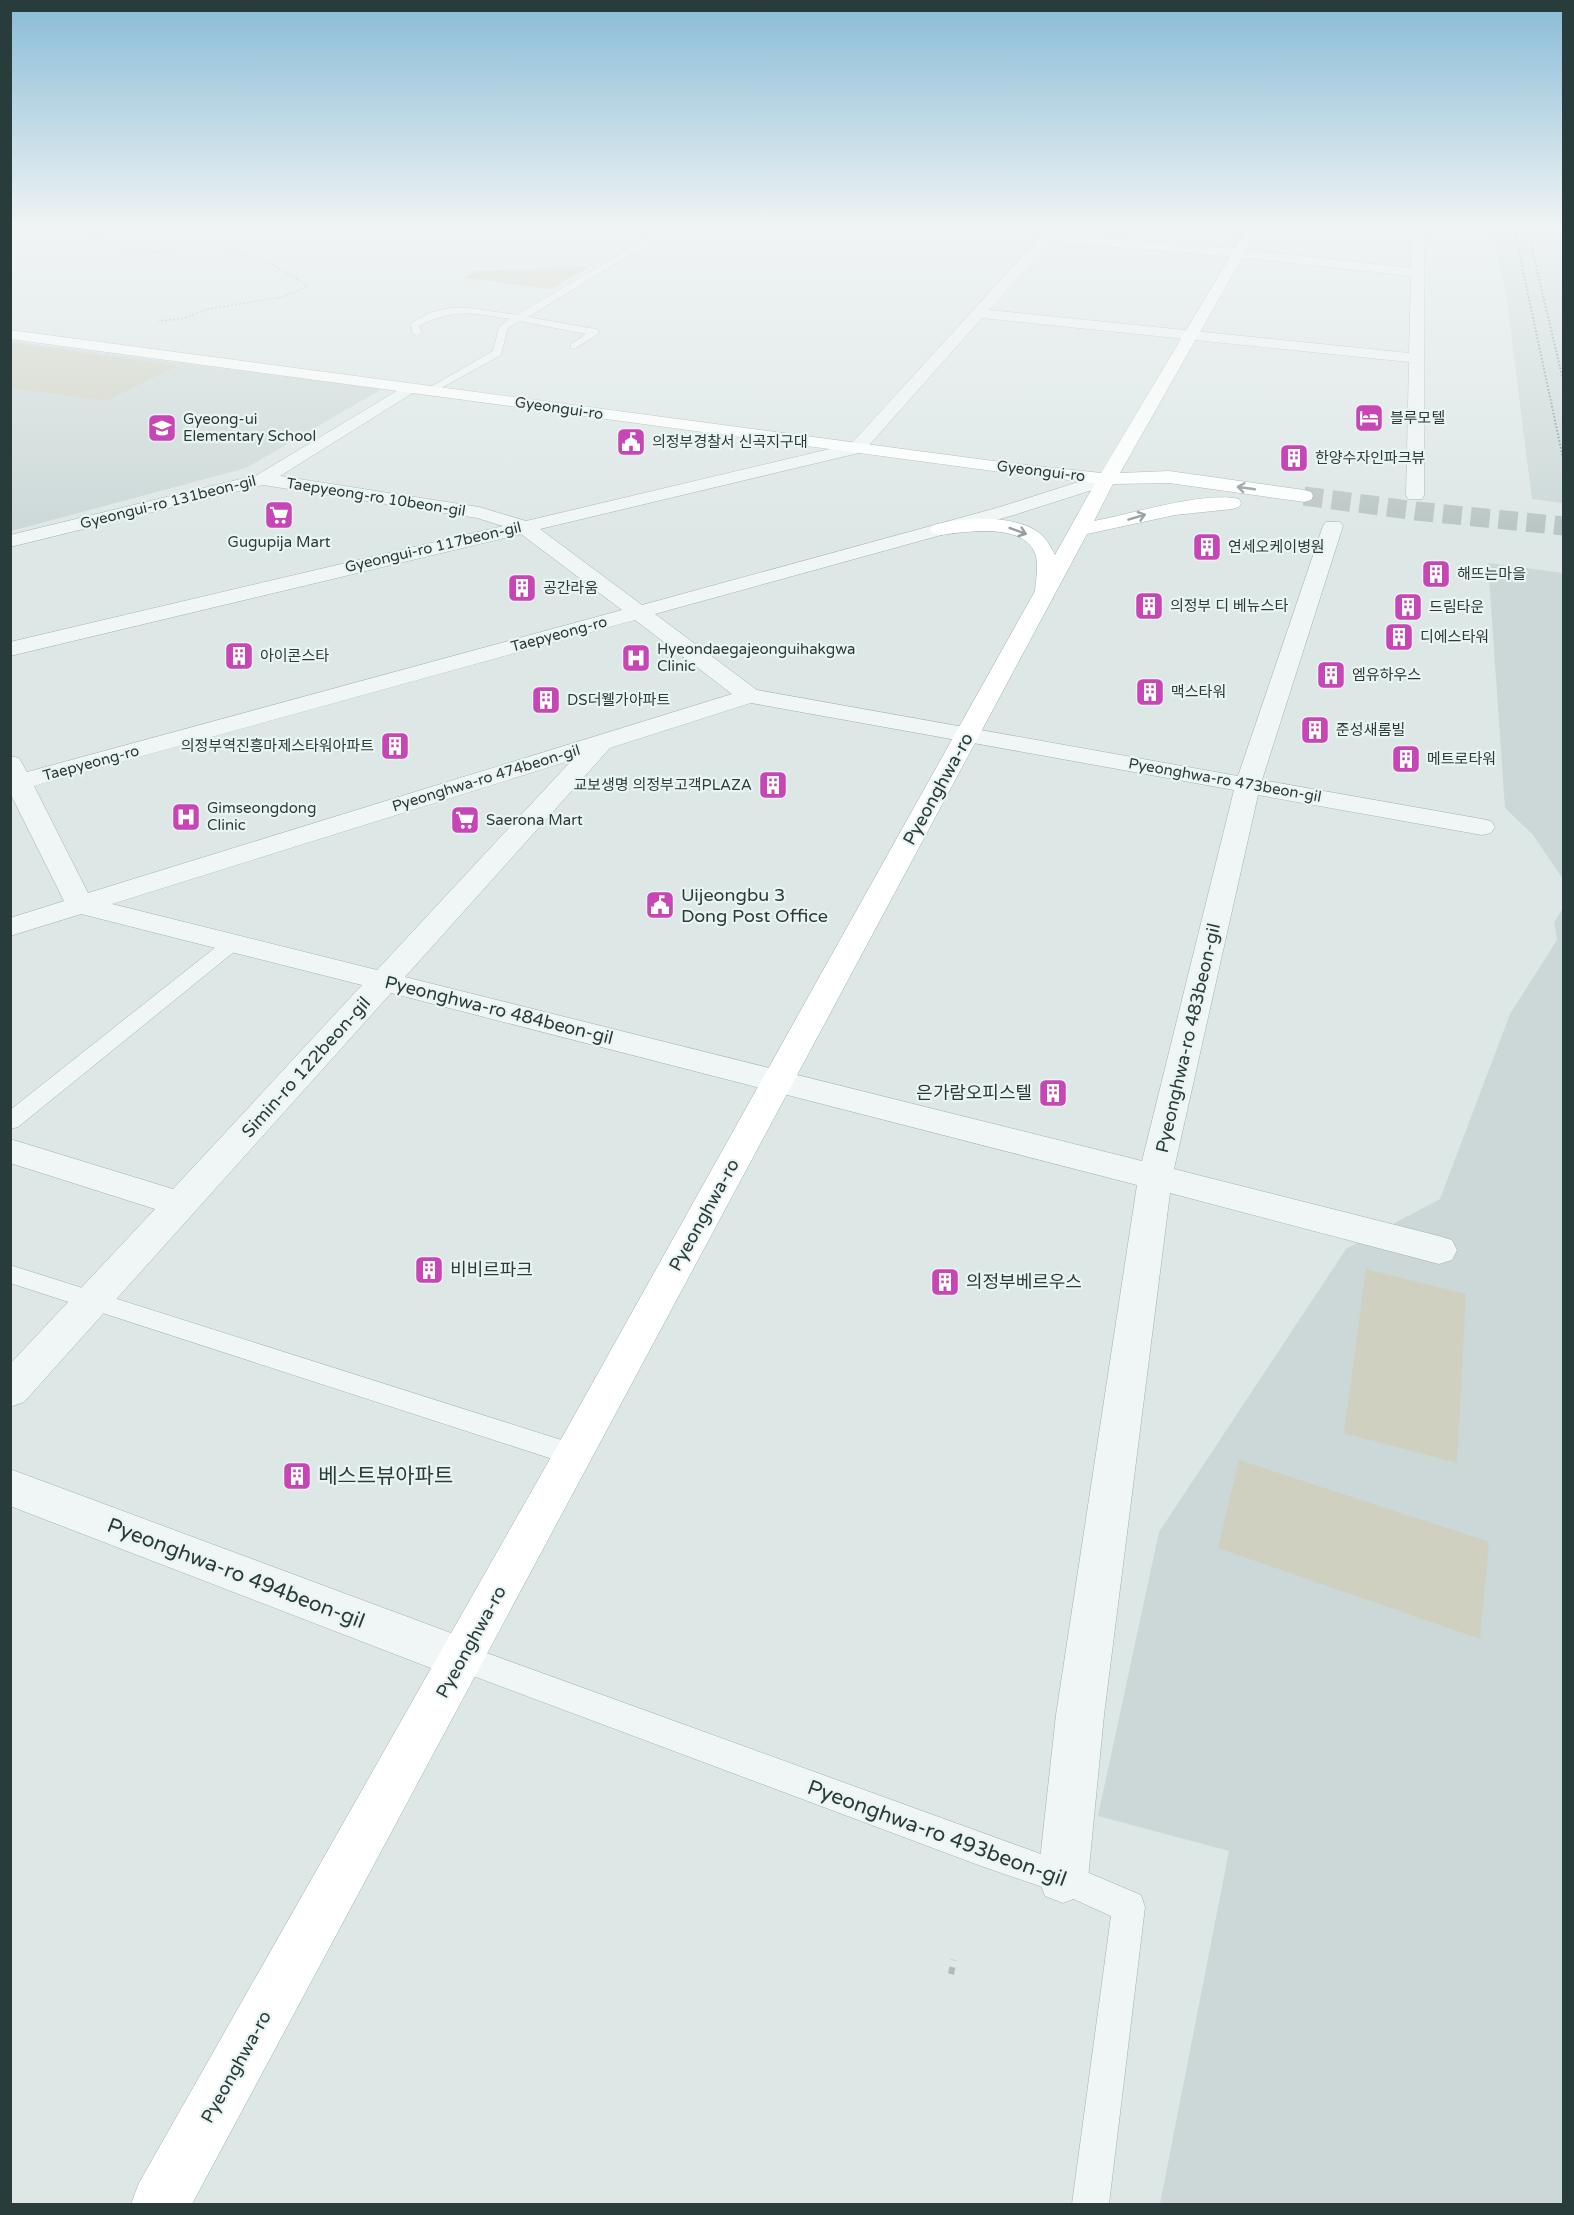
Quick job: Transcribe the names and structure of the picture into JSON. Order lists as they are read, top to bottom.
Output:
{
  "streets": {
    "main road": ["Gyeongui-ro", "Pyeonghwa-ro"],
    "street": [
      "Taepyeong-ro 10beon-gil",
      "Gyeongui-ro 131beon-gil",
      "Gyeongui-ro 117beon-gil",
      "Taepyeong-ro",
      "Pyeonghwa-ro 474beon-gil",
      "Pyeonghwa-ro 473beon-gil",
      "Pyeonghwa-ro 484beon-gil",
      "Pyeonghwa-ro 483beon-gil",
      "Simin-ro 122beon-gil",
      "Pyeonghwa-ro 494beon-gil"
    ],
    "lane": ["Pyeonghwa-ro 493beon-gil"]
  },
  "crossings": [
    ["Gyeongui-ro", "Gyeongui-ro 131beon-gil"],
    ["Gyeongui-ro", "Gyeongui-ro 117beon-gil"],
    ["Gyeongui-ro", "Taepyeong-ro"],
    ["Gyeongui-ro", "Pyeonghwa-ro"],
    ["Taepyeong-ro 10beon-gil", "Gyeongui-ro 131beon-gil"],
    ["Taepyeong-ro 10beon-gil", "Gyeongui-ro 117beon-gil"],
    ["Taepyeong-ro 10beon-gil", "Taepyeong-ro"],
    ["Taepyeong-ro 10beon-gil", "Pyeonghwa-ro 474beon-gil"],
    ["Taepyeong-ro", "Pyeonghwa-ro"],
    ["Pyeonghwa-ro 474beon-gil", "Pyeonghwa-ro 473beon-gil"],
    ["Pyeonghwa-ro 474beon-gil", "Pyeonghwa-ro"],
    ["Pyeonghwa-ro 474beon-gil", "Pyeonghwa-ro 484beon-gil"],
    ["Pyeonghwa-ro 474beon-gil", "Simin-ro 122beon-gil"],
    ["Pyeonghwa-ro 473beon-gil", "Pyeonghwa-ro"],
    ["Pyeonghwa-ro 473beon-gil", "Pyeonghwa-ro 483beon-gil"],
    ["Pyeonghwa-ro", "Pyeonghwa-ro 484beon-gil"],
    ["Pyeonghwa-ro", "Pyeonghwa-ro 483beon-gil"],
    ["Pyeonghwa-ro", "Pyeonghwa-ro 494beon-gil"],
    ["Pyeonghwa-ro", "Pyeonghwa-ro 493beon-gil"],
    ["Pyeonghwa-ro 484beon-gil", "Pyeonghwa-ro 483beon-gil"],
    ["Pyeonghwa-ro 484beon-gil", "Simin-ro 122beon-gil"],
    ["Pyeonghwa-ro 494beon-gil", "Pyeonghwa-ro 493beon-gil"]
  ],
  "places": {
    "hotel": ["블루모텔"],
    "school or university": ["Gyeong-ui Elementary School"],
    "public building": ["의정부경찰서 신곡지구대", "Uijeongbu 3 Dong Post Office"],
    "building": [
      "한양수자인파크뷰",
      "연세오케이병원",
      "해뜨는마을",
      "공간라움",
      "의정부 디 베뉴스타",
      "드림타운",
      "디에스타워",
      "아이콘스타",
      "엠유하우스",
      "맥스타워",
      "DS더웰가아파트",
      "준성새롬빌",
      "의정부역진흥마제스타워아파트",
      "메트로타워",
      "교보생명 의정부고객PLAZA",
      "은가람오피스텔",
      "비비르파크",
      "의정부베르우스",
      "베스트뷰아파트"
    ],
    "supermarket": ["Gugupija Mart", "Saerona Mart"],
    "hospital": ["Hyeondaegajeonguihakgwa Clinic", "Gimseongdong Clinic"]
  }
}
